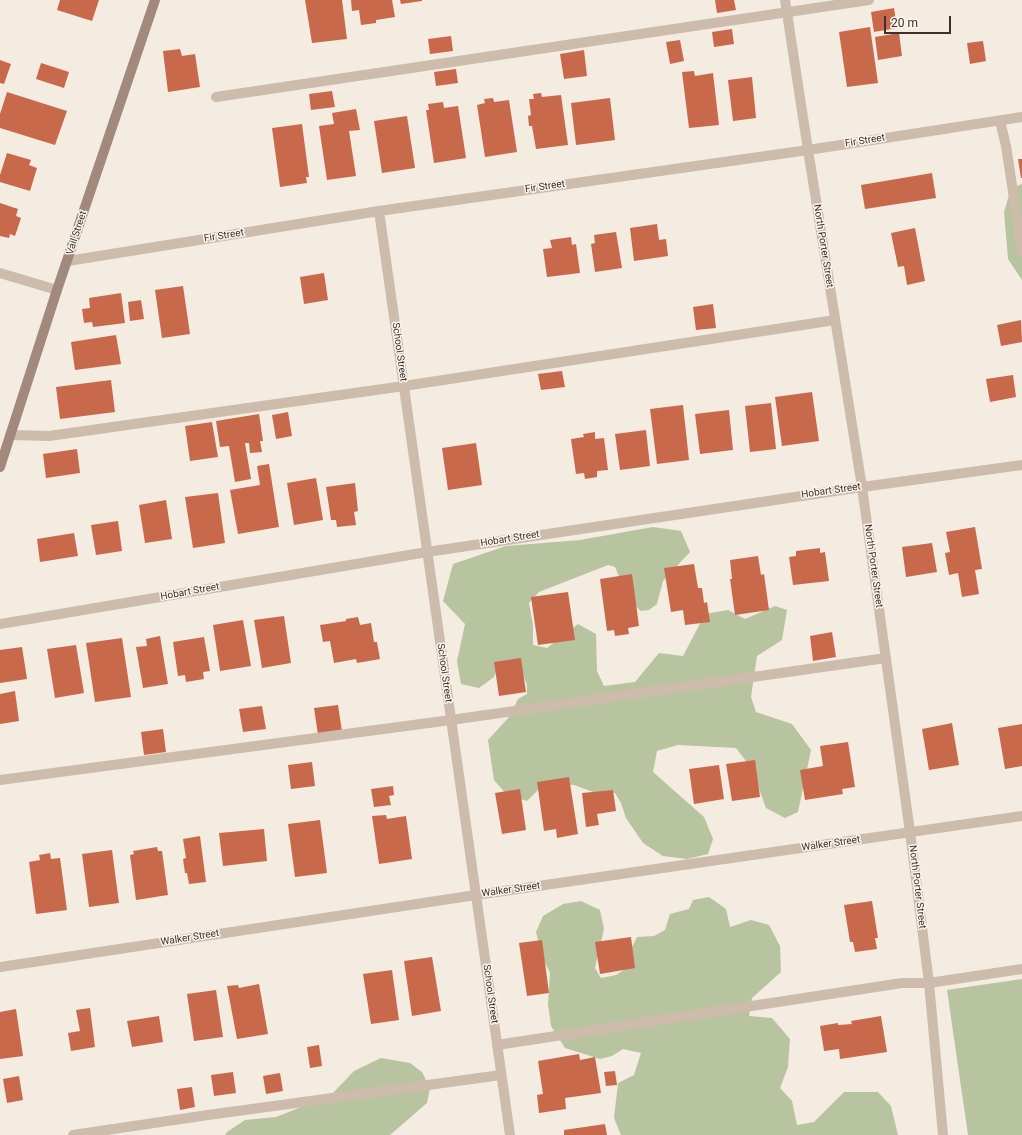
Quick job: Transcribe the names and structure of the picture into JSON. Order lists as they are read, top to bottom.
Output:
{
  "streets": {
    "street": [
      "Fir Street",
      "Vail Street",
      "North Porter Street",
      "School Street",
      "Hobart Street",
      "Walker Street"
    ]
  },
  "crossings": [
    ["Fir Street", "Vail Street"],
    ["Fir Street", "North Porter Street"],
    ["Fir Street", "School Street"],
    ["North Porter Street", "Hobart Street"],
    ["North Porter Street", "Walker Street"],
    ["School Street", "Hobart Street"],
    ["School Street", "Walker Street"]
  ],
  "scale_bar": "20 m"
}
